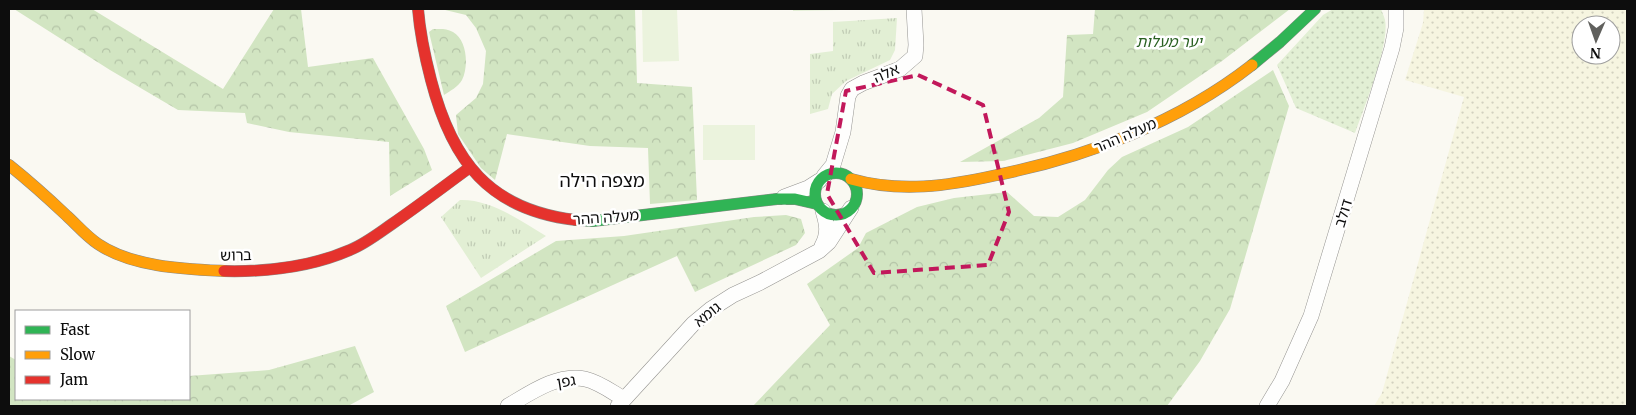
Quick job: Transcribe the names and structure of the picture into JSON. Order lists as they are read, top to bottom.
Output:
{
  "streets": {
    "street": [
      "אלה",
      "מעלה ההר",
      "דולב",
      "ברוש",
      "גומא",
      "גפן"
    ]
  },
  "crossings": [
    ["אלה", "מעלה ההר"],
    ["מעלה ההר", "ברוש"],
    ["גומא", "גפן"]
  ],
  "districts": ["מצפה הילה"],
  "parks": ["יער מעלות"],
  "legend": ["Fast", "Slow", "Jam"],
  "north": "bottom"
}
